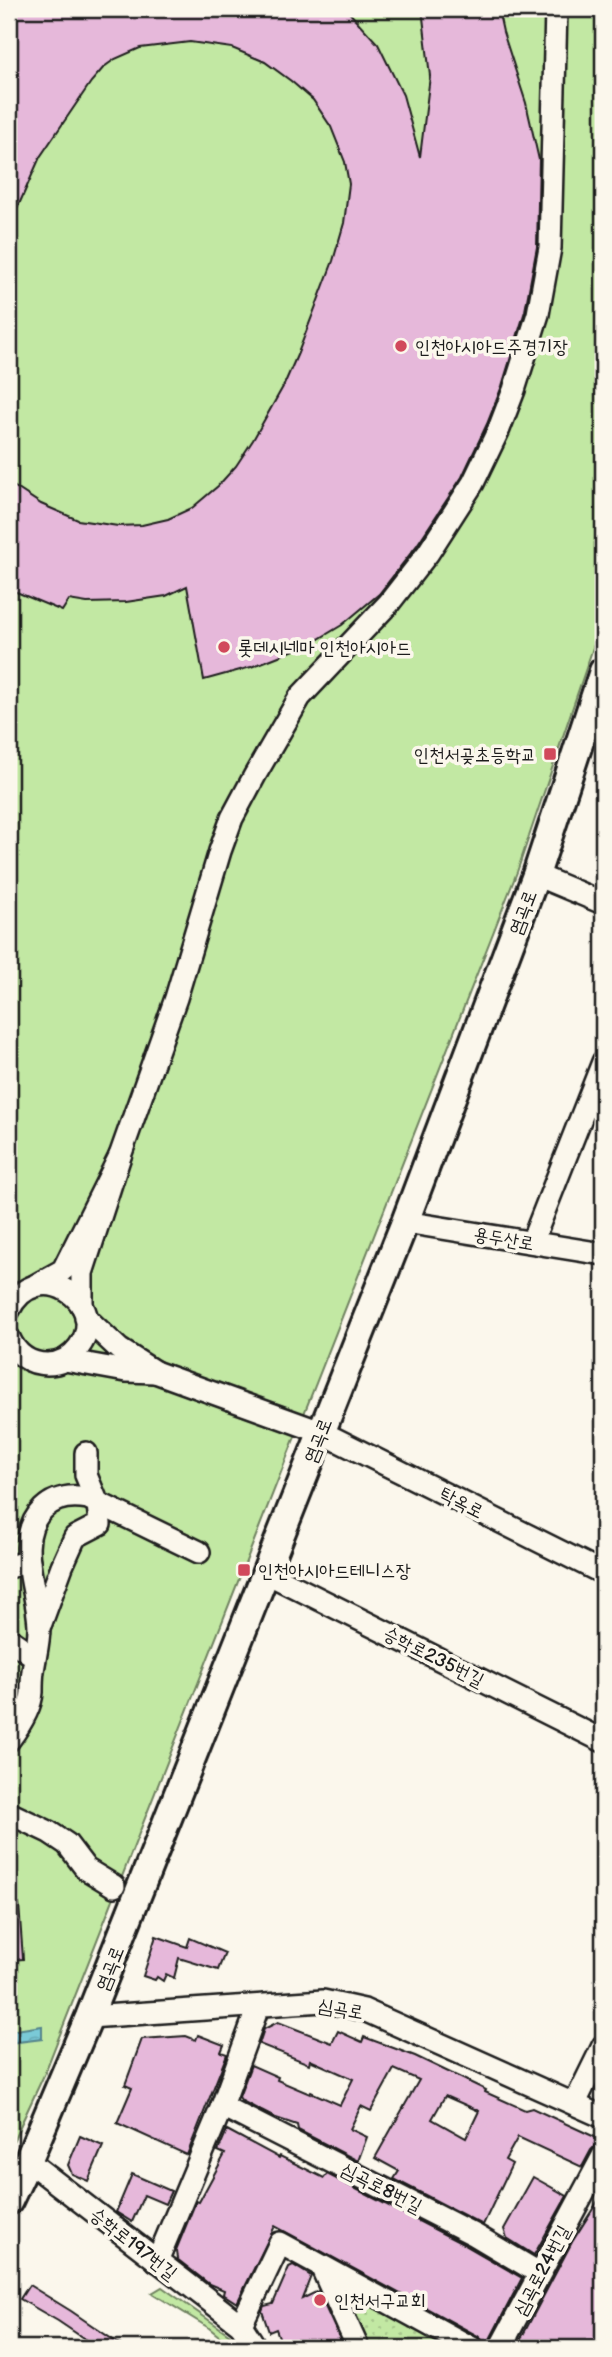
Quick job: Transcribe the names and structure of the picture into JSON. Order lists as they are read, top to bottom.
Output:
{
  "streets": {
    "main road": ["염곡로"],
    "street": [
      "용두산로",
      "탁옥로",
      "승학로235번길",
      "심곡로",
      "심곡로8번길",
      "승학로197번길",
      "심곡로24번길"
    ]
  },
  "crossings": [
    ["염곡로", "용두산로"],
    ["염곡로", "탁옥로"],
    ["염곡로", "승학로235번길"],
    ["염곡로", "심곡로"],
    ["염곡로", "승학로197번길"],
    ["심곡로8번길", "심곡로24번길"]
  ],
  "places": {
    "other": ["인천아시아드주경기장", "롯데시네마 인천아시아드", "인천서구교회"],
    "transit": ["인천서곶초등학교", "인천아시아드테니스장"]
  }
}
